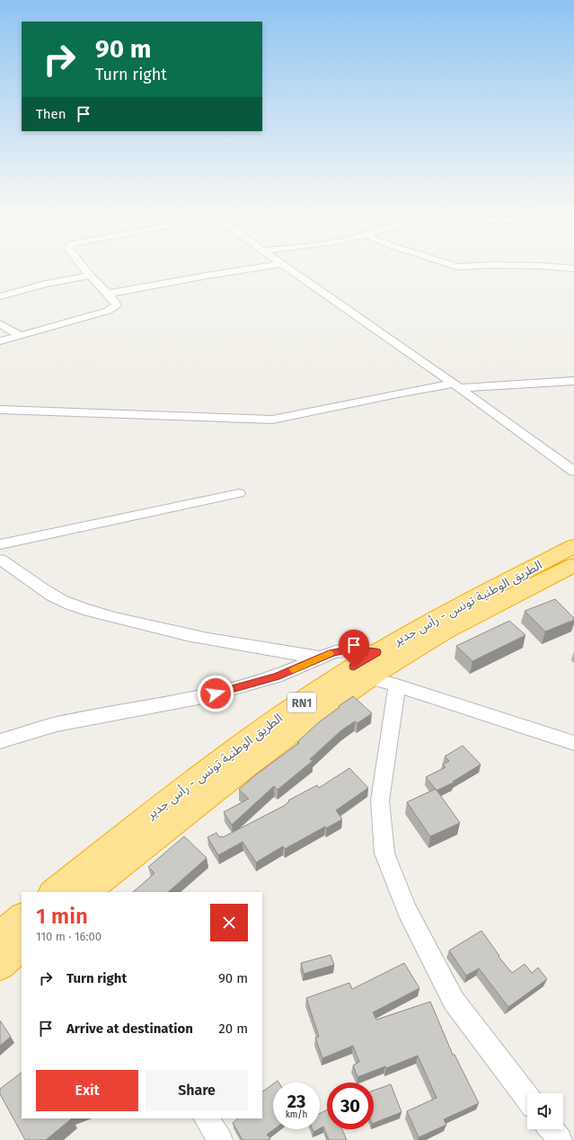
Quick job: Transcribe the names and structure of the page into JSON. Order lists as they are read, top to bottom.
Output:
{
  "streets": {
    "highway": ["الطريق الوطنية تونس - رأس جدير", "RN1"]
  },
  "page": {
    "turn": ["90 m", "Turn right"],
    "then": "Then",
    "heading": ["1 min", "110 m · 16:00"],
    "list": [
      {
        "name": "Turn right",
        "value": "90 m"
      },
      {
        "name": "Arrive at destination",
        "value": "20 m"
      }
    ],
    "buttons": ["Exit", "Share"],
    "speed": "23 km/h",
    "limit": "30"
  }
}
